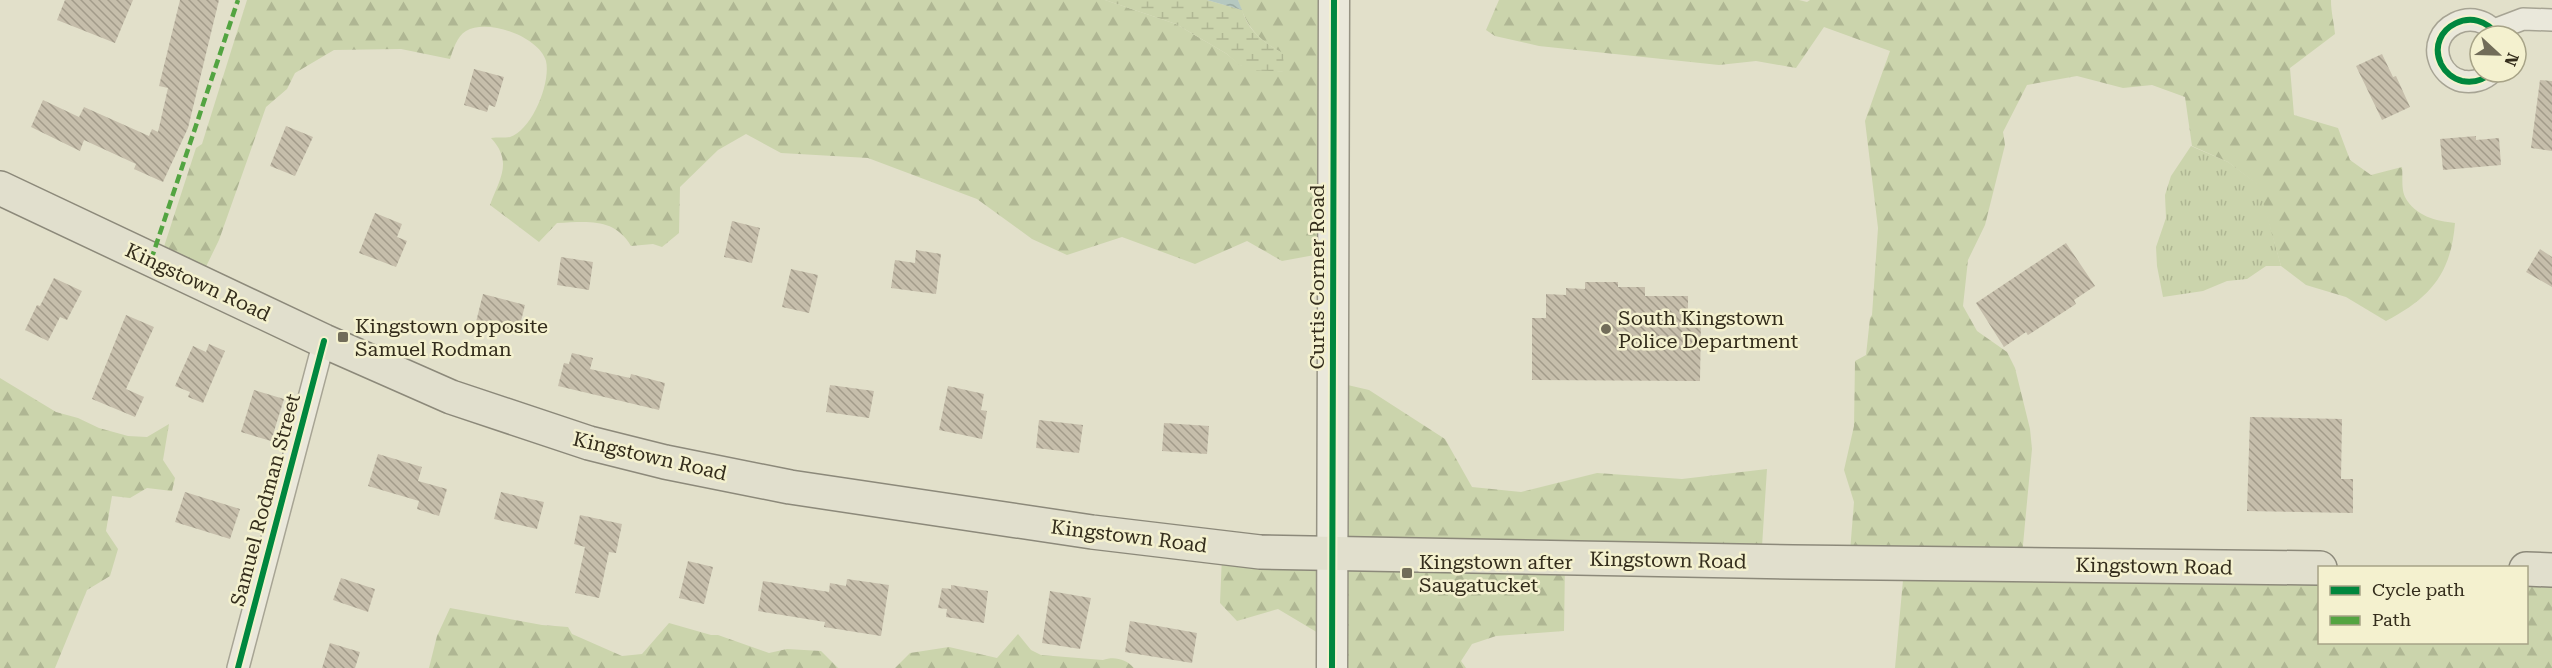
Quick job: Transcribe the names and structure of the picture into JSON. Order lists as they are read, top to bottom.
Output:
{
  "streets": {
    "main road": ["Kingstown Road"],
    "street": ["Curtis Corner Road", "Samuel Rodman Street"]
  },
  "crossings": [
    ["Curtis Corner Road", "Kingstown Road"],
    ["Kingstown Road", "Samuel Rodman Street"]
  ],
  "places": {
    "other": ["South Kingstown Police Department"],
    "transit": ["Kingstown opposite Samuel Rodman", "Kingstown after Saugatucket"]
  },
  "legend": ["Cycle path", "Path"],
  "north": "right"
}
